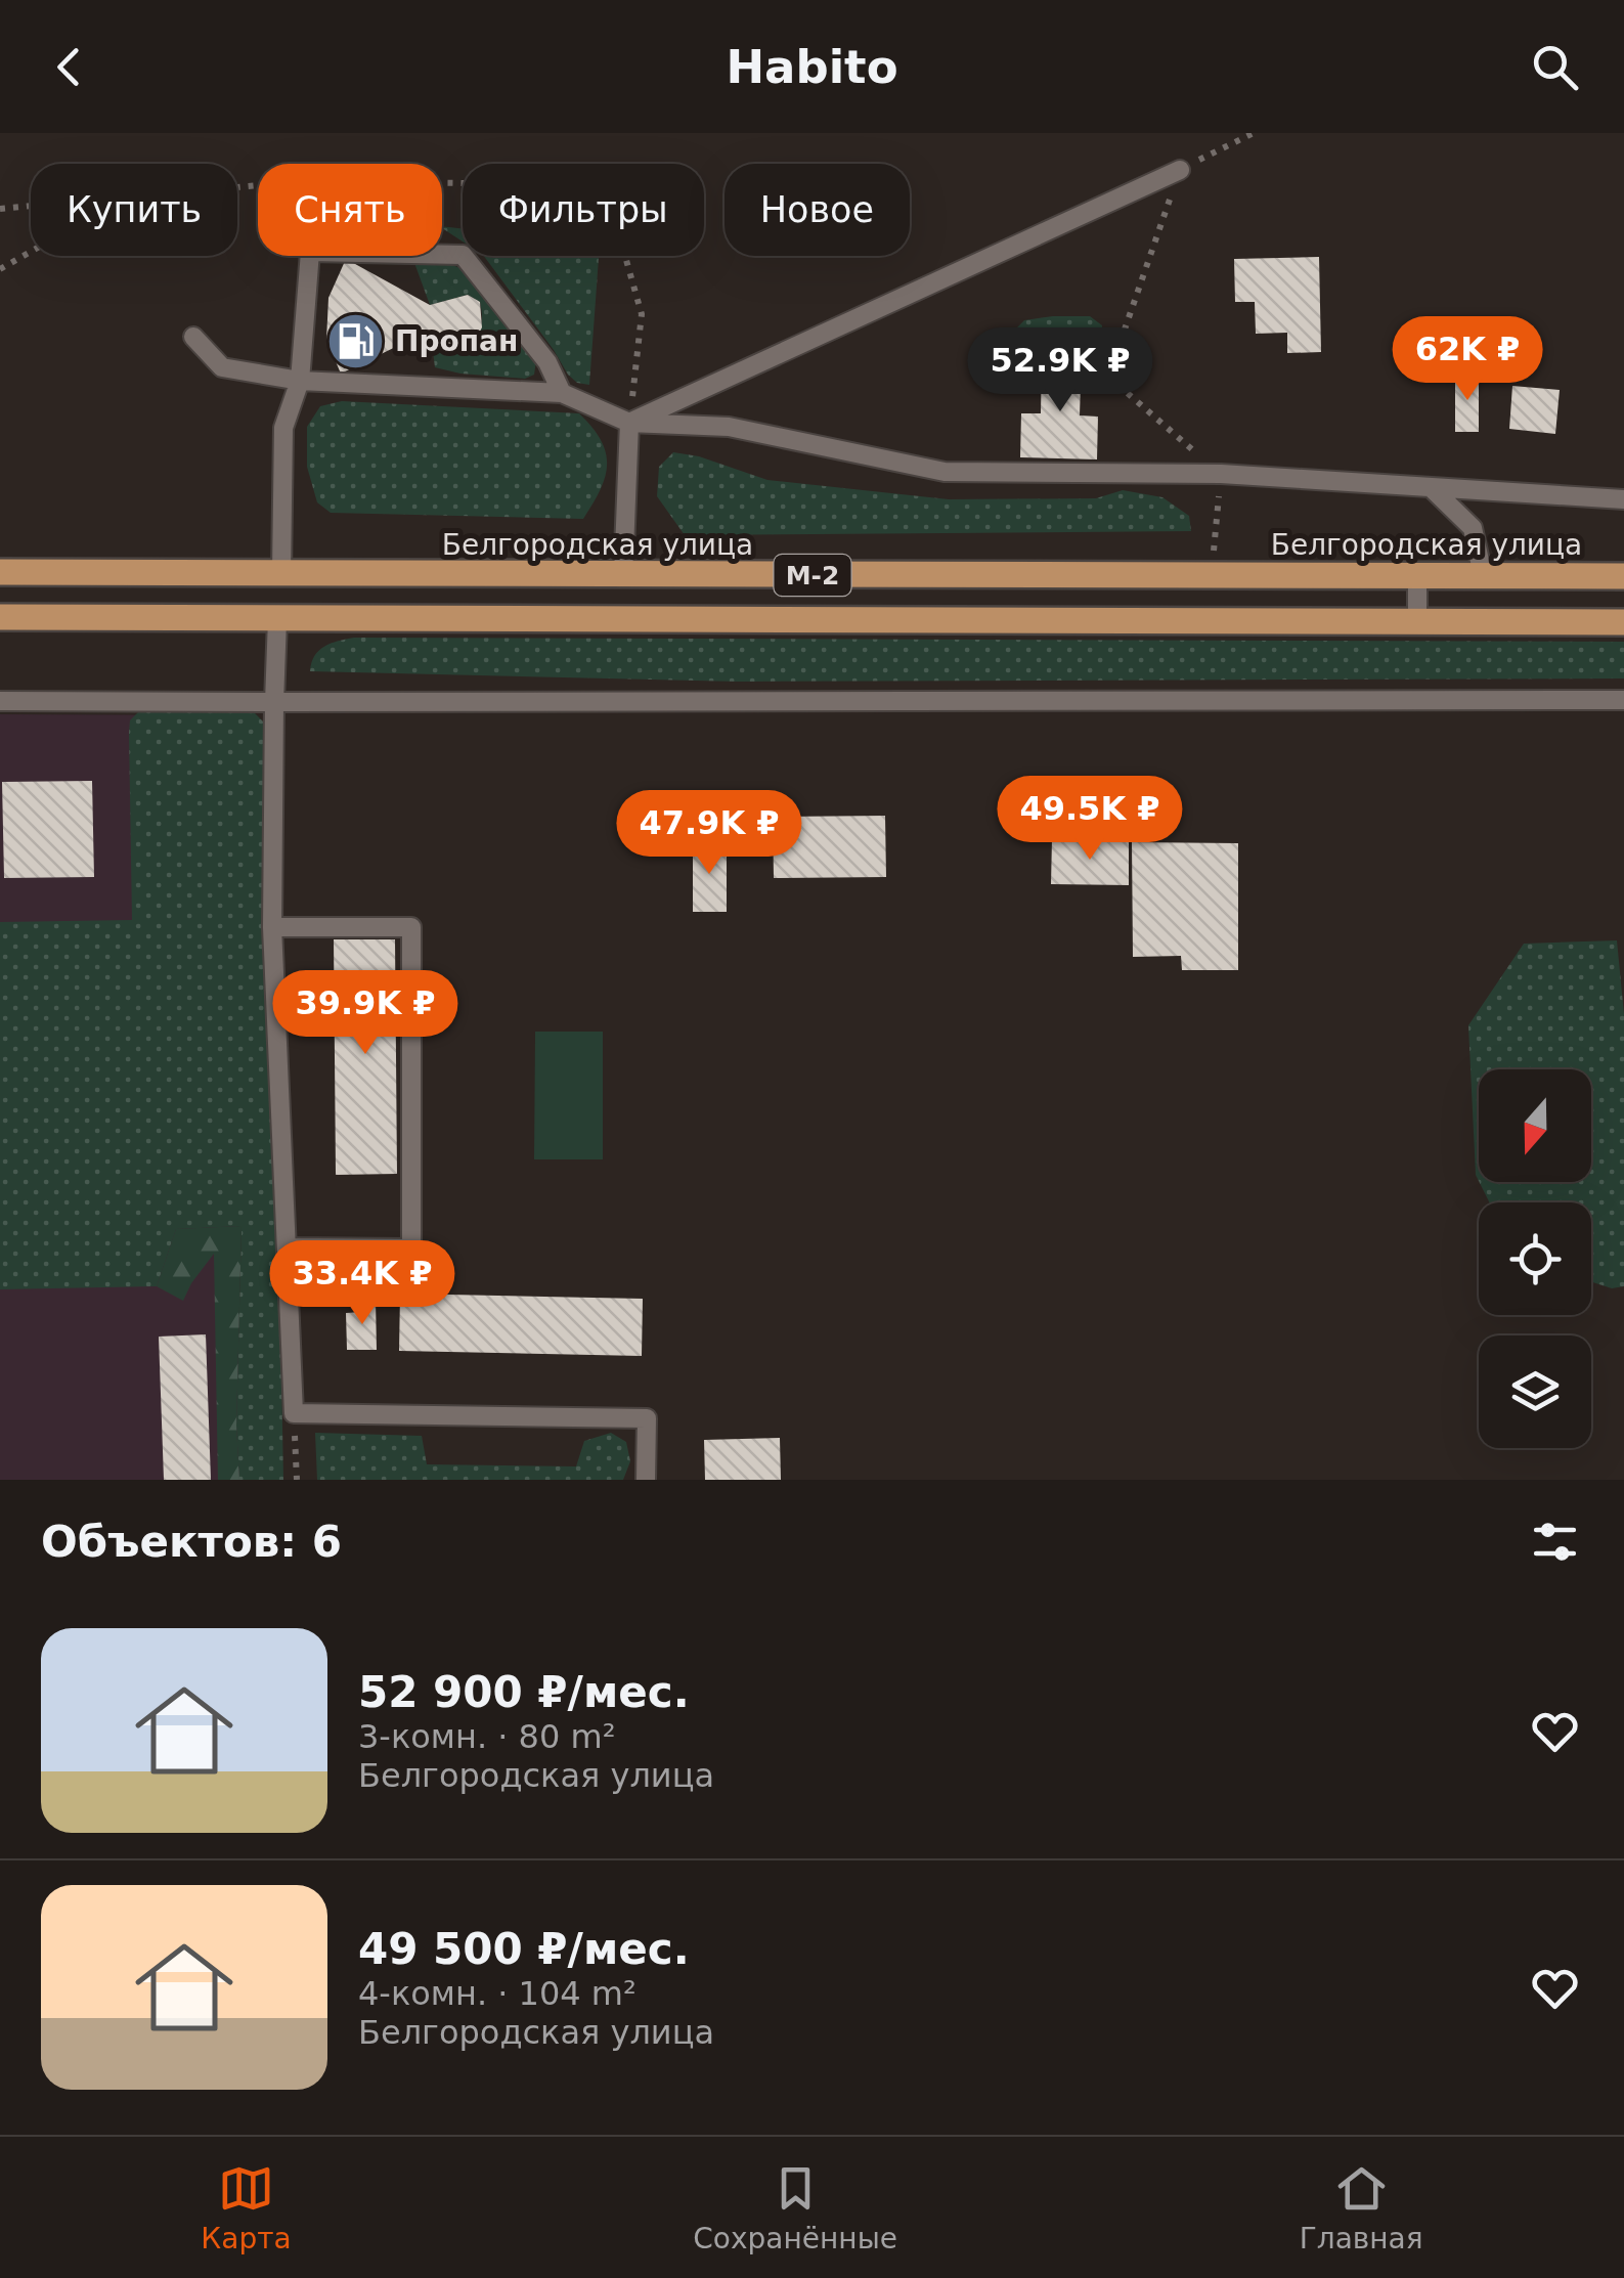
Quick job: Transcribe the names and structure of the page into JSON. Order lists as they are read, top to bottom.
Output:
{
  "streets": {
    "main road": ["Белгородская улица", "М-2"]
  },
  "places": {
    "fuel station": ["Пропан"]
  },
  "north": "bottom",
  "page": {
    "header": "Habito",
    "chip": [
      "Купить",
      "Снять",
      "Фильтры",
      "Новое"
    ],
    "price": [
      "62K ₽",
      "52.9K ₽",
      "49.5K ₽",
      "47.9K ₽",
      "39.9K ₽",
      "33.4K ₽"
    ],
    "heading": "Объектов: 6",
    "list": [
      {
        "name": "52 900 ₽/мес.",
        "note": "3-комн. · 80 m² · Белгородская улица"
      },
      {
        "name": "49 500 ₽/мес.",
        "note": "4-комн. · 104 m² · Белгородская улица"
      }
    ],
    "tabs": ["Карта", "Сохранённые", "Главная"]
  }
}
